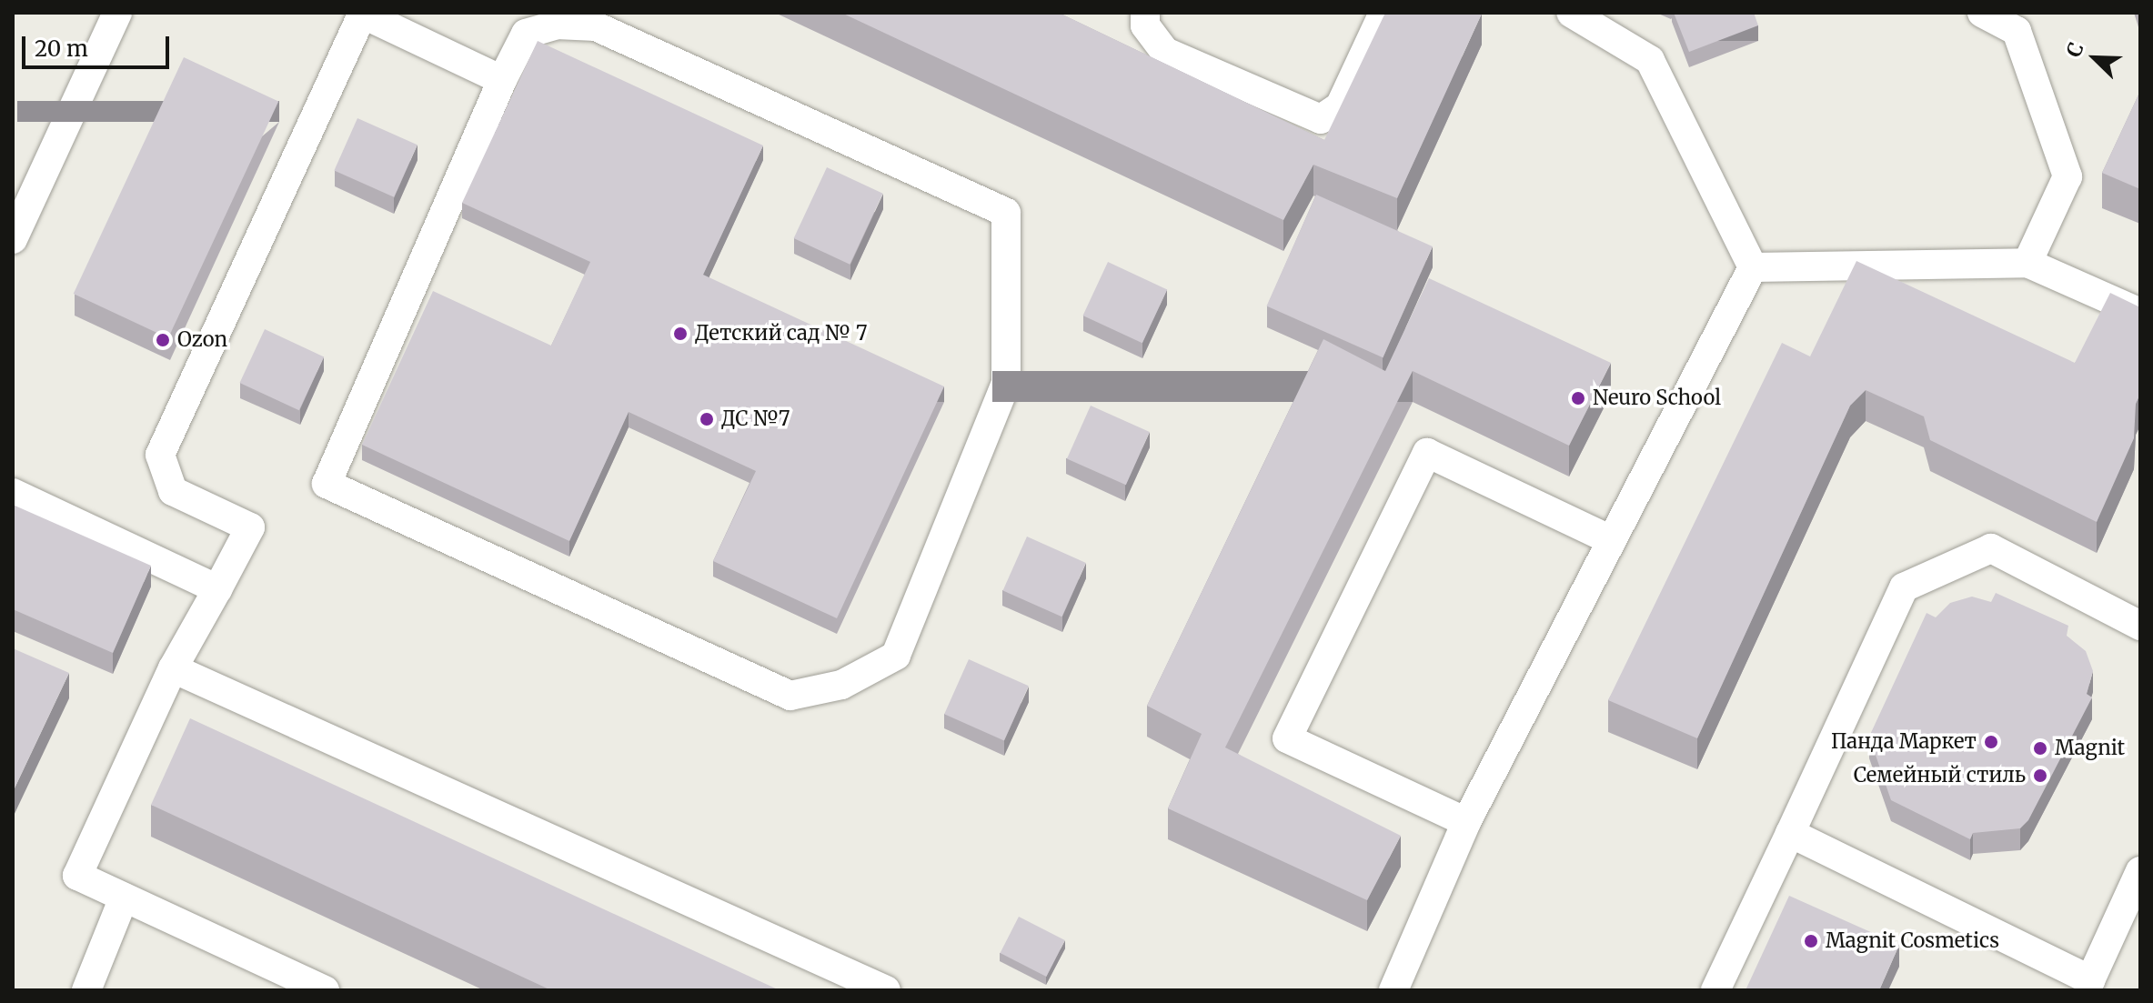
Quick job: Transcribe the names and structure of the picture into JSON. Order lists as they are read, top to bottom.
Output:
{
  "places": [
    "Детский сад № 7",
    "Ozon",
    "Neuro School",
    "ДС №7",
    "Панда Маркет",
    "Magnit",
    "Семейный стиль",
    "Magnit Cosmetics"
  ],
  "scale_bar": "20 m",
  "north": "top left"
}
